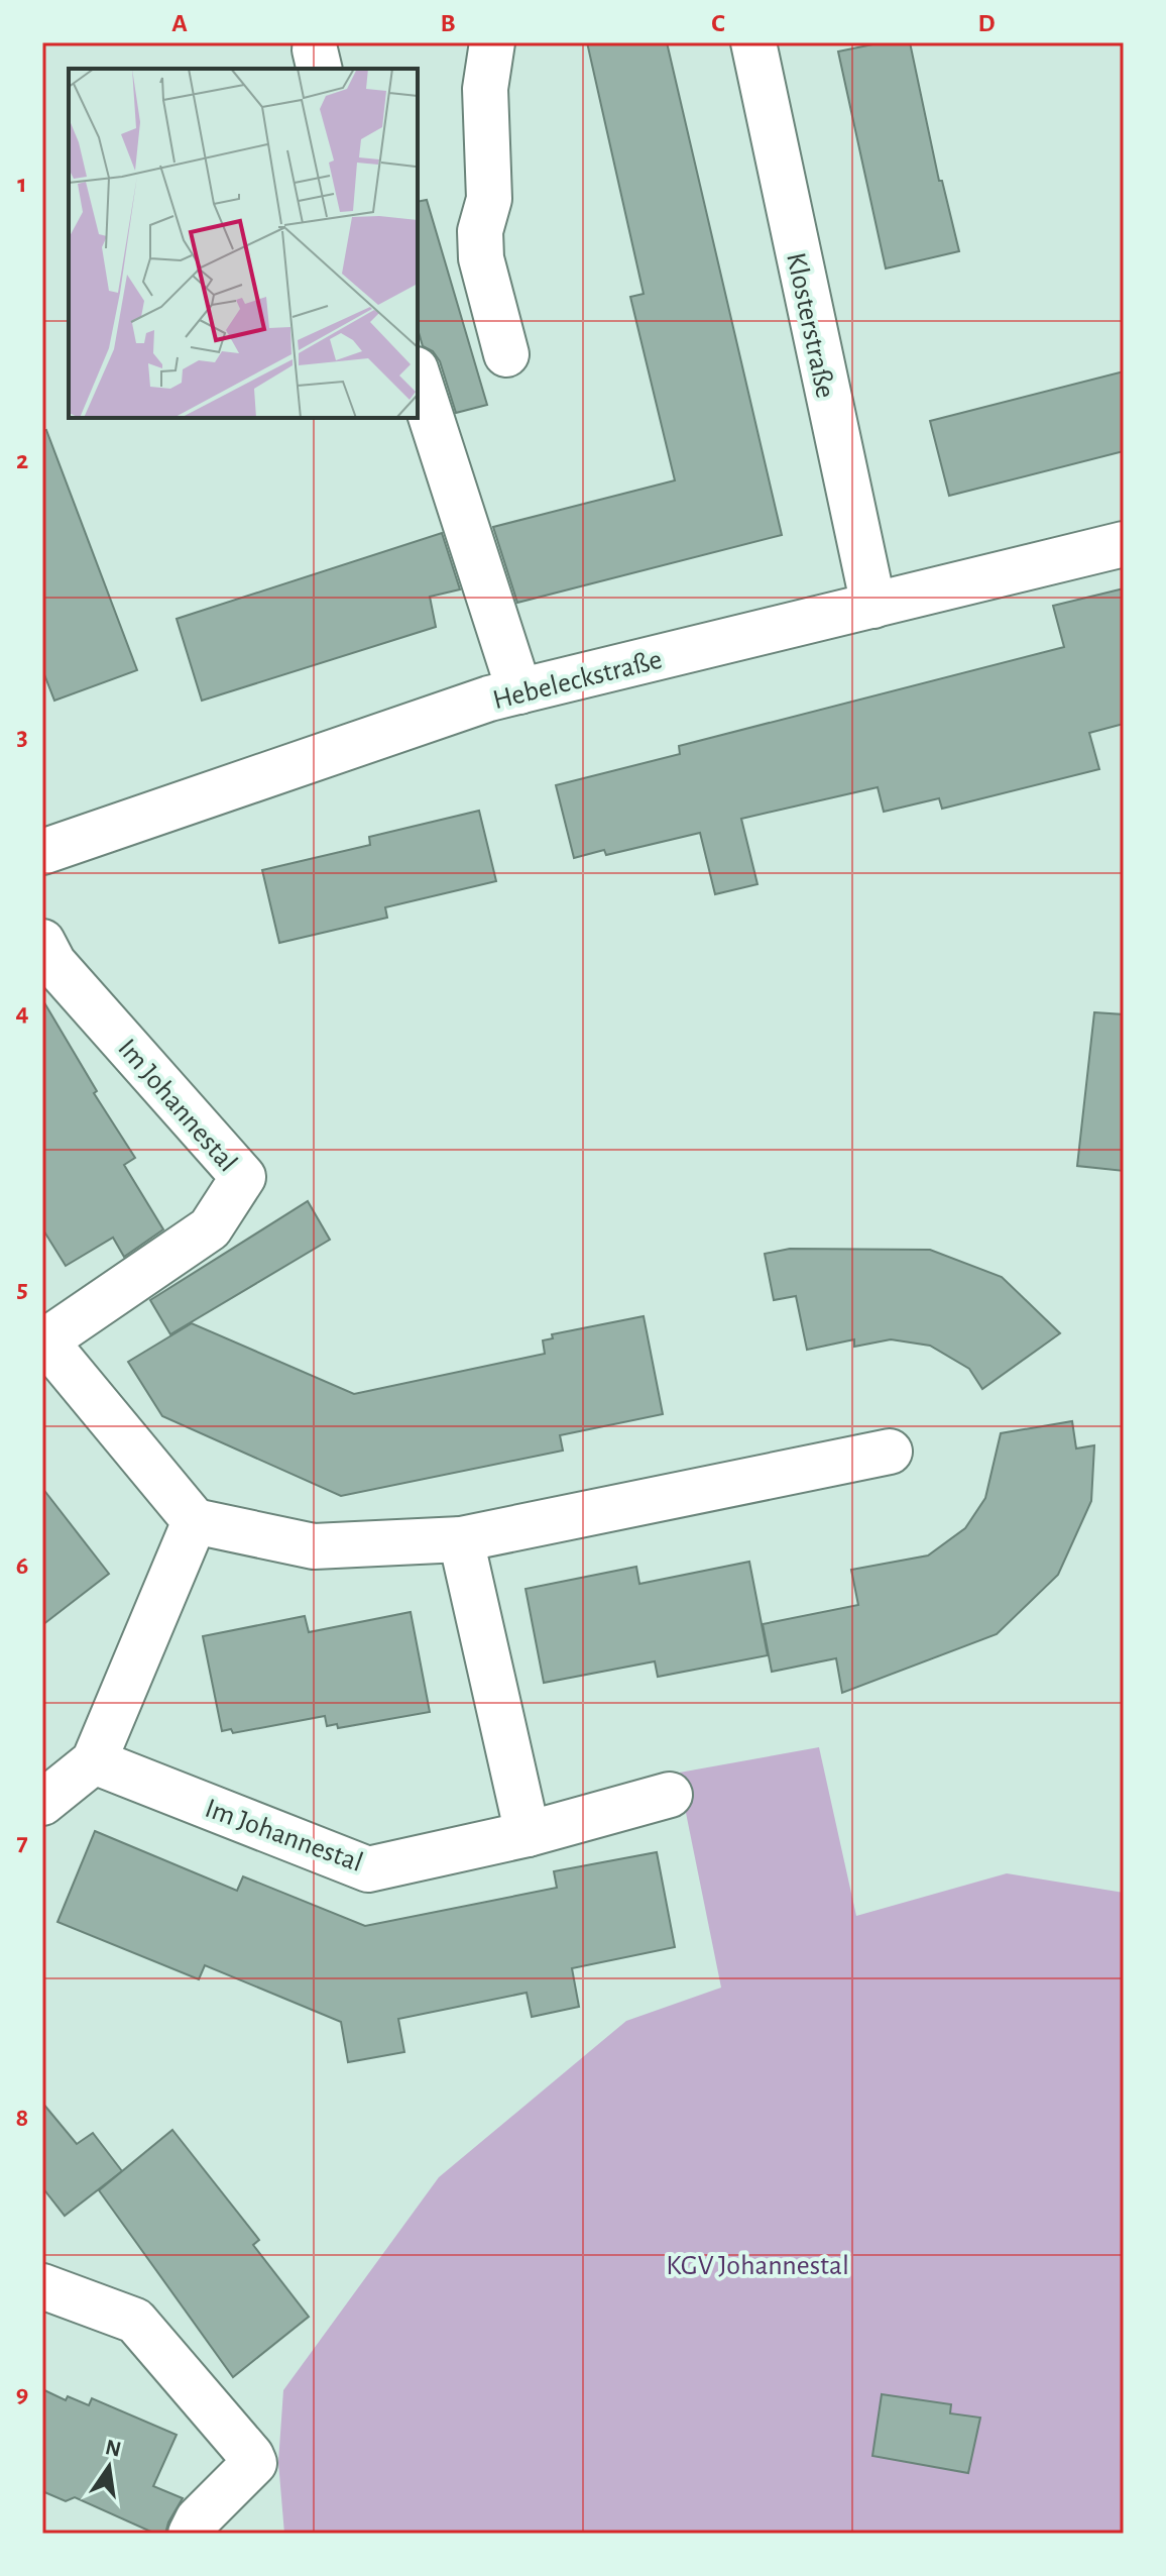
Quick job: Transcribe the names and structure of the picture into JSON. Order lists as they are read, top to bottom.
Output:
{
  "streets": {
    "street": ["Klosterstraße", "Hebeleckstraße", "Im Johannestal"]
  },
  "crossings": [
    ["Klosterstraße", "Hebeleckstraße"]
  ],
  "parks": ["KGV Johannestal"],
  "north": "top",
  "grid": {
    "columns": [
      "A",
      "B",
      "C",
      "D"
    ],
    "rows": [
      "1",
      "2",
      "3",
      "4",
      "5",
      "6",
      "7",
      "8",
      "9"
    ]
  }
}
